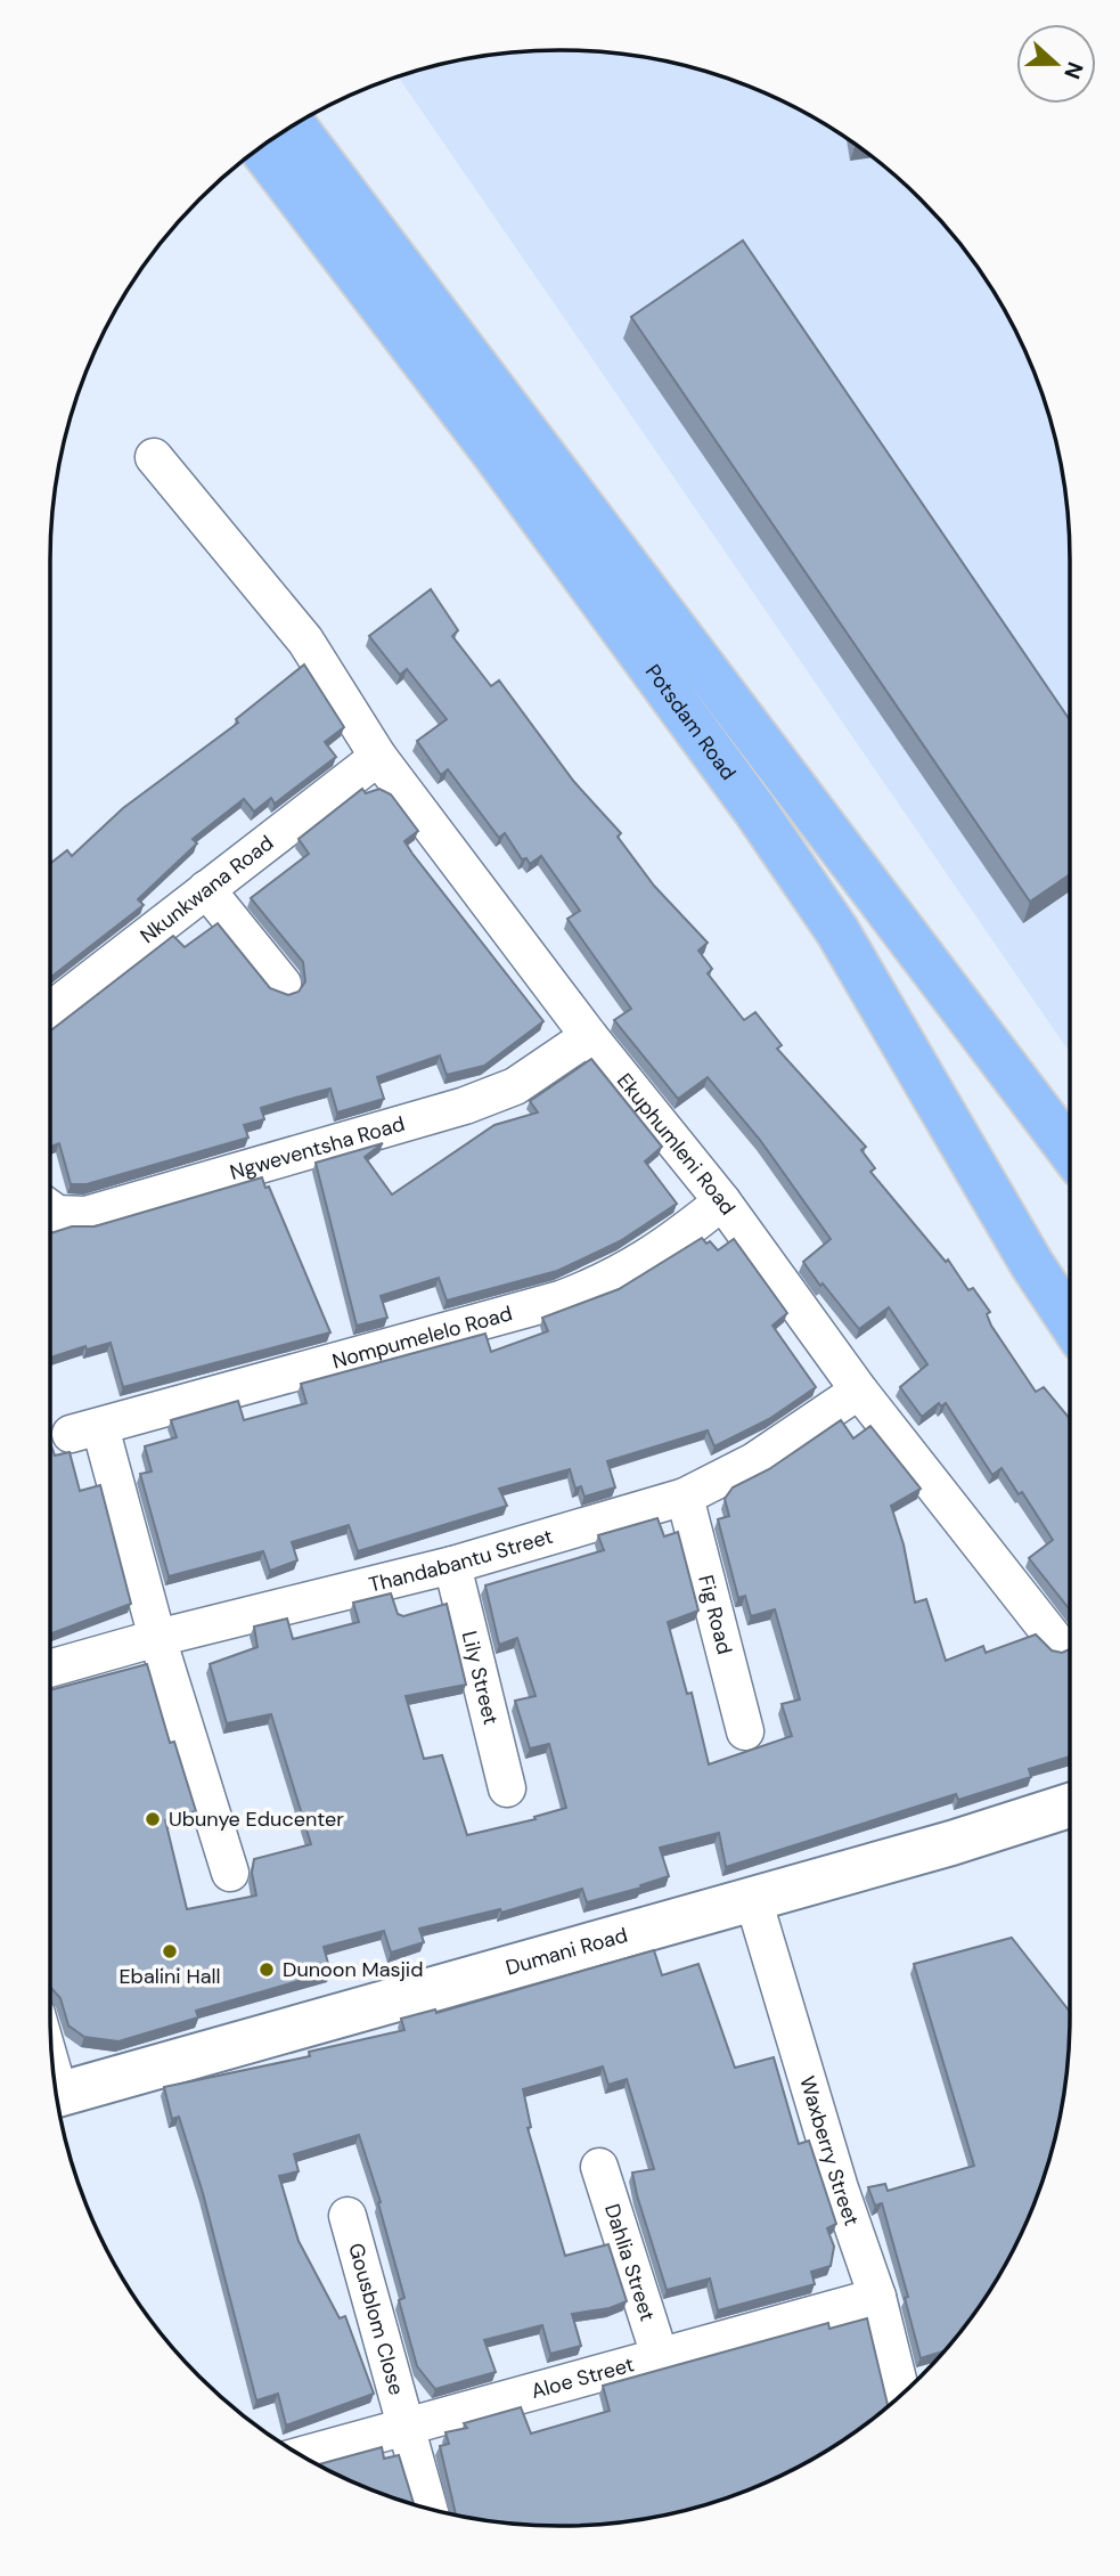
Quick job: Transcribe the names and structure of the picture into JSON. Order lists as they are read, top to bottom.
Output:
{
  "streets": {
    "main road": ["Potsdam Road"],
    "street": [
      "Nkunkwana Road",
      "Ekuphumleni Road",
      "Ngweventsha Road",
      "Nompumelelo Road",
      "Thandabantu Street",
      "Fig Road",
      "Lily Street",
      "Dumani Road",
      "Waxberry Street",
      "Dahlia Street",
      "Gousblom Close",
      "Aloe Street"
    ]
  },
  "crossings": [
    ["Nkunkwana Road", "Ekuphumleni Road"],
    ["Ekuphumleni Road", "Ngweventsha Road"],
    ["Ekuphumleni Road", "Nompumelelo Road"],
    ["Ekuphumleni Road", "Thandabantu Street"],
    ["Nompumelelo Road", "Thandabantu Street"],
    ["Thandabantu Street", "Fig Road"],
    ["Thandabantu Street", "Lily Street"],
    ["Dumani Road", "Waxberry Street"],
    ["Waxberry Street", "Aloe Street"],
    ["Dahlia Street", "Aloe Street"],
    ["Gousblom Close", "Aloe Street"]
  ],
  "places": ["Ubunye Educenter", "Ebalini Hall", "Dunoon Masjid"],
  "north": "right"
}
